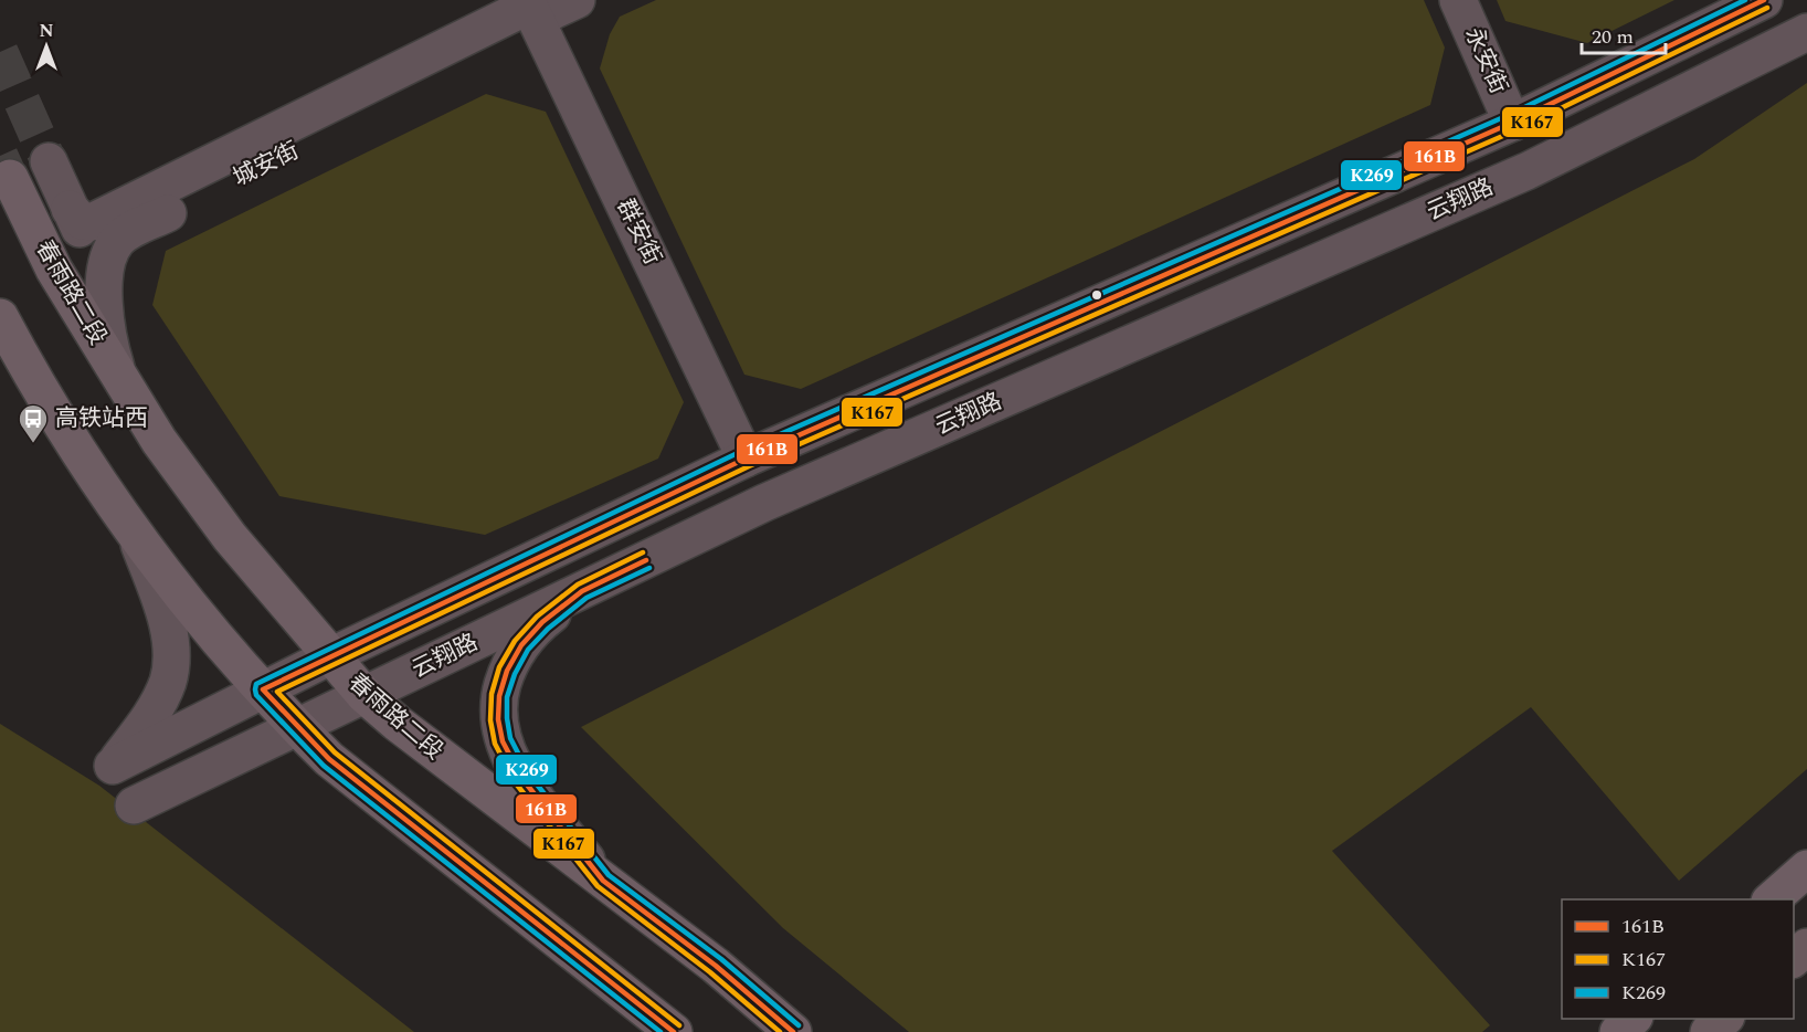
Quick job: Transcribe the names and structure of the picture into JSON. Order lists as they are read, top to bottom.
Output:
{
  "streets": {
    "main road": ["春雨路二段"],
    "street": [
      "永安街",
      "城安街",
      "云翔路",
      "群安街"
    ]
  },
  "crossings": [
    ["城安街", "群安街"],
    ["城安街", "春雨路二段"],
    ["云翔路", "春雨路二段"]
  ],
  "places": {
    "bus stop": ["高铁站西"]
  },
  "lines": ["transit line 161B", "transit line K269", "transit line K167"],
  "legend": ["161B", "K167", "K269"],
  "scale_bar": "20 m",
  "north": "top"
}
